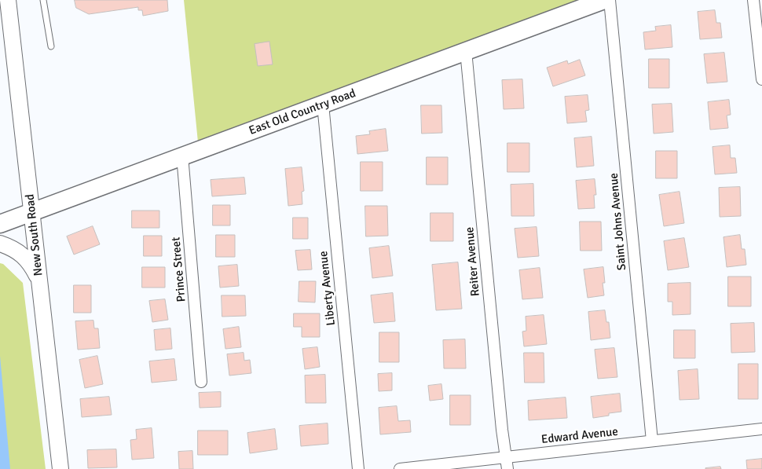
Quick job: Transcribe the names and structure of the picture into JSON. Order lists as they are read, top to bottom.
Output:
{
  "streets": {
    "main road": ["East Old Country Road"],
    "street": [
      "Saint Johns Avenue",
      "New South Road",
      "Reiter Avenue",
      "Prince Street",
      "Liberty Avenue",
      "Edward Avenue"
    ]
  },
  "crossings": [
    ["East Old Country Road", "New South Road"],
    ["East Old Country Road", "Reiter Avenue"],
    ["East Old Country Road", "Prince Street"],
    ["East Old Country Road", "Liberty Avenue"],
    ["Saint Johns Avenue", "Edward Avenue"],
    ["Reiter Avenue", "Edward Avenue"]
  ]
}
